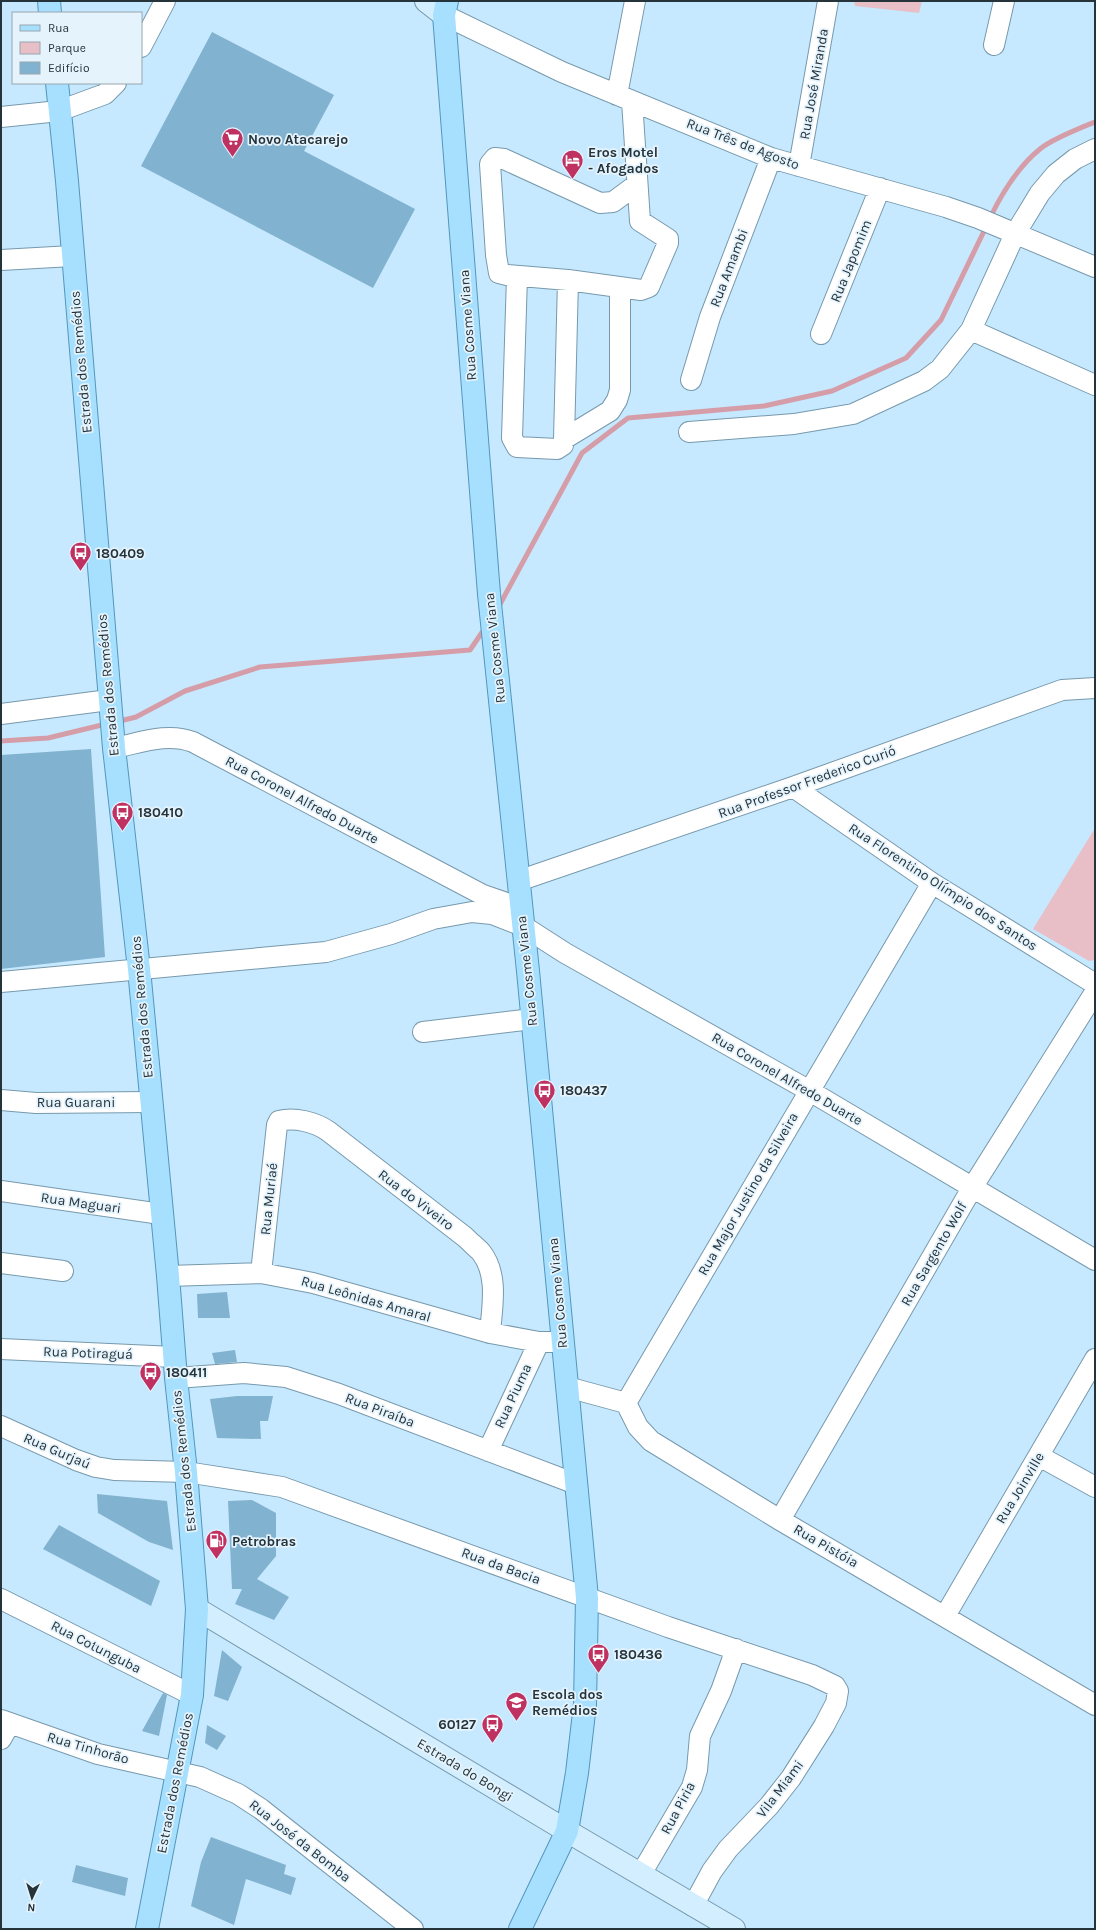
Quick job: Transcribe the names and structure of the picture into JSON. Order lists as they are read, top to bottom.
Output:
{
  "streets": {
    "main road": [
      "Rua Três de Agosto",
      "Rua Cosme Viana",
      "Estrada dos Remédios",
      "Estrada do Bongi"
    ],
    "street": [
      "Rua José Miranda",
      "Rua Japomim",
      "Rua Amambi",
      "Rua Professor Frederico Curió",
      "Rua Coronel Alfredo Duarte",
      "Rua Florentino Olímpio dos Santos",
      "Rua Guarani",
      "Rua Major Justino da Silveira",
      "Rua Muriaé",
      "Rua do Viveiro",
      "Rua Maguari",
      "Rua Sargento Wolf",
      "Rua Leônidas Amaral",
      "Rua Potiraguá",
      "Rua Piuma",
      "Rua Piraíba",
      "Rua Gurjaú",
      "Rua Joinville",
      "Rua Pistóia",
      "Rua da Bacia",
      "Rua Cotunguba",
      "Rua Tinhorão",
      "Vila Miami",
      "Rua Piria",
      "Rua José da Bomba"
    ]
  },
  "crossings": [
    ["Rua José Miranda", "Rua Três de Agosto"],
    ["Rua Três de Agosto", "Rua Japomim"],
    ["Rua Três de Agosto", "Rua Amambi"],
    ["Rua Três de Agosto", "Rua Cosme Viana"],
    ["Rua Cosme Viana", "Rua Professor Frederico Curió"],
    ["Rua Cosme Viana", "Rua Coronel Alfredo Duarte"],
    ["Rua Cosme Viana", "Rua Leônidas Amaral"],
    ["Rua Cosme Viana", "Rua Piraíba"],
    ["Rua Cosme Viana", "Rua da Bacia"],
    ["Rua Cosme Viana", "Estrada do Bongi"],
    ["Estrada dos Remédios", "Rua Coronel Alfredo Duarte"],
    ["Estrada dos Remédios", "Rua Guarani"],
    ["Estrada dos Remédios", "Rua Maguari"],
    ["Estrada dos Remédios", "Rua Leônidas Amaral"],
    ["Estrada dos Remédios", "Rua Potiraguá"],
    ["Estrada dos Remédios", "Rua Piraíba"],
    ["Estrada dos Remédios", "Rua Gurjaú"],
    ["Estrada dos Remédios", "Rua da Bacia"],
    ["Estrada dos Remédios", "Rua Cotunguba"],
    ["Estrada dos Remédios", "Rua Tinhorão"],
    ["Estrada dos Remédios", "Estrada do Bongi"],
    ["Estrada dos Remédios", "Rua José da Bomba"],
    ["Rua Professor Frederico Curió", "Rua Florentino Olímpio dos Santos"],
    ["Rua Coronel Alfredo Duarte", "Rua Major Justino da Silveira"],
    ["Rua Coronel Alfredo Duarte", "Rua Sargento Wolf"],
    ["Rua Florentino Olímpio dos Santos", "Rua Major Justino da Silveira"],
    ["Rua Major Justino da Silveira", "Rua Pistóia"],
    ["Rua Muriaé", "Rua do Viveiro"],
    ["Rua Muriaé", "Rua Leônidas Amaral"],
    ["Rua do Viveiro", "Rua Leônidas Amaral"],
    ["Rua Sargento Wolf", "Rua Pistóia"],
    ["Rua Leônidas Amaral", "Rua Piuma"],
    ["Rua Piuma", "Rua Piraíba"],
    ["Rua Gurjaú", "Rua da Bacia"],
    ["Rua Joinville", "Rua Pistóia"],
    ["Rua da Bacia", "Vila Miami"],
    ["Rua da Bacia", "Rua Piria"],
    ["Rua Tinhorão", "Rua José da Bomba"],
    ["Estrada do Bongi", "Vila Miami"],
    ["Estrada do Bongi", "Rua Piria"]
  ],
  "places": {
    "supermarket": ["Novo Atacarejo"],
    "hotel": ["Eros Motel - Afogados"],
    "bus stop": [
      "180409",
      "180410",
      "180437",
      "180411",
      "180436",
      "60127"
    ],
    "fuel station": ["Petrobras"],
    "school or university": ["Escola dos Remédios"]
  },
  "legend": ["Rua", "Parque", "Edifício"],
  "north": "bottom"
}
